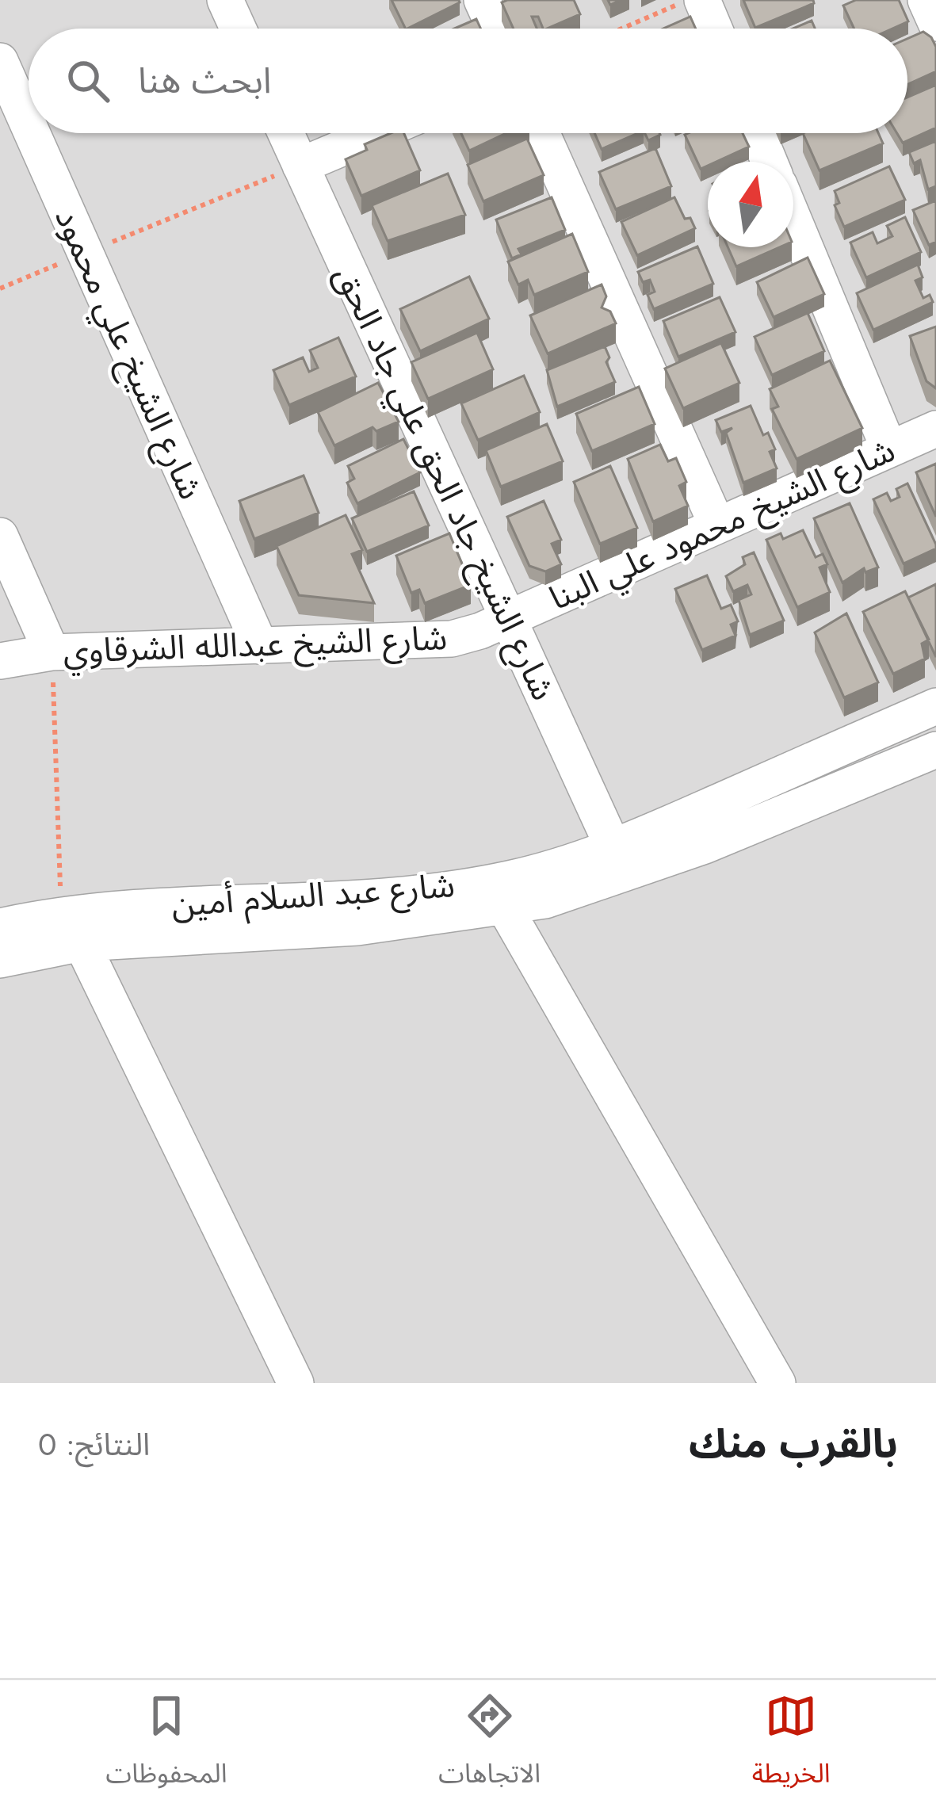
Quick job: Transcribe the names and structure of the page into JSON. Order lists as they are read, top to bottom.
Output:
{
  "streets": {
    "street": [
      "شارع الشيخ علي محمود",
      "شارع الشيخ جاد الحق علي جاد الحق",
      "شارع الشيخ محمود علي البنا",
      "شارع الشيخ عبدالله الشرقاوي",
      "شارع عبد السلام أمين"
    ]
  },
  "crossings": [
    ["شارع الشيخ علي محمود", "شارع الشيخ عبدالله الشرقاوي"],
    ["شارع الشيخ جاد الحق علي جاد الحق", "شارع الشيخ محمود علي البنا"],
    ["شارع الشيخ جاد الحق علي جاد الحق", "شارع الشيخ عبدالله الشرقاوي"],
    ["شارع الشيخ جاد الحق علي جاد الحق", "شارع عبد السلام أمين"],
    ["شارع الشيخ محمود علي البنا", "شارع الشيخ عبدالله الشرقاوي"]
  ],
  "north": "top",
  "page": {
    "search": "ابحث هنا",
    "heading": ["بالقرب منك", "النتائج: 0"],
    "nav": ["الخريطة", "الاتجاهات", "المحفوظات"]
  }
}
